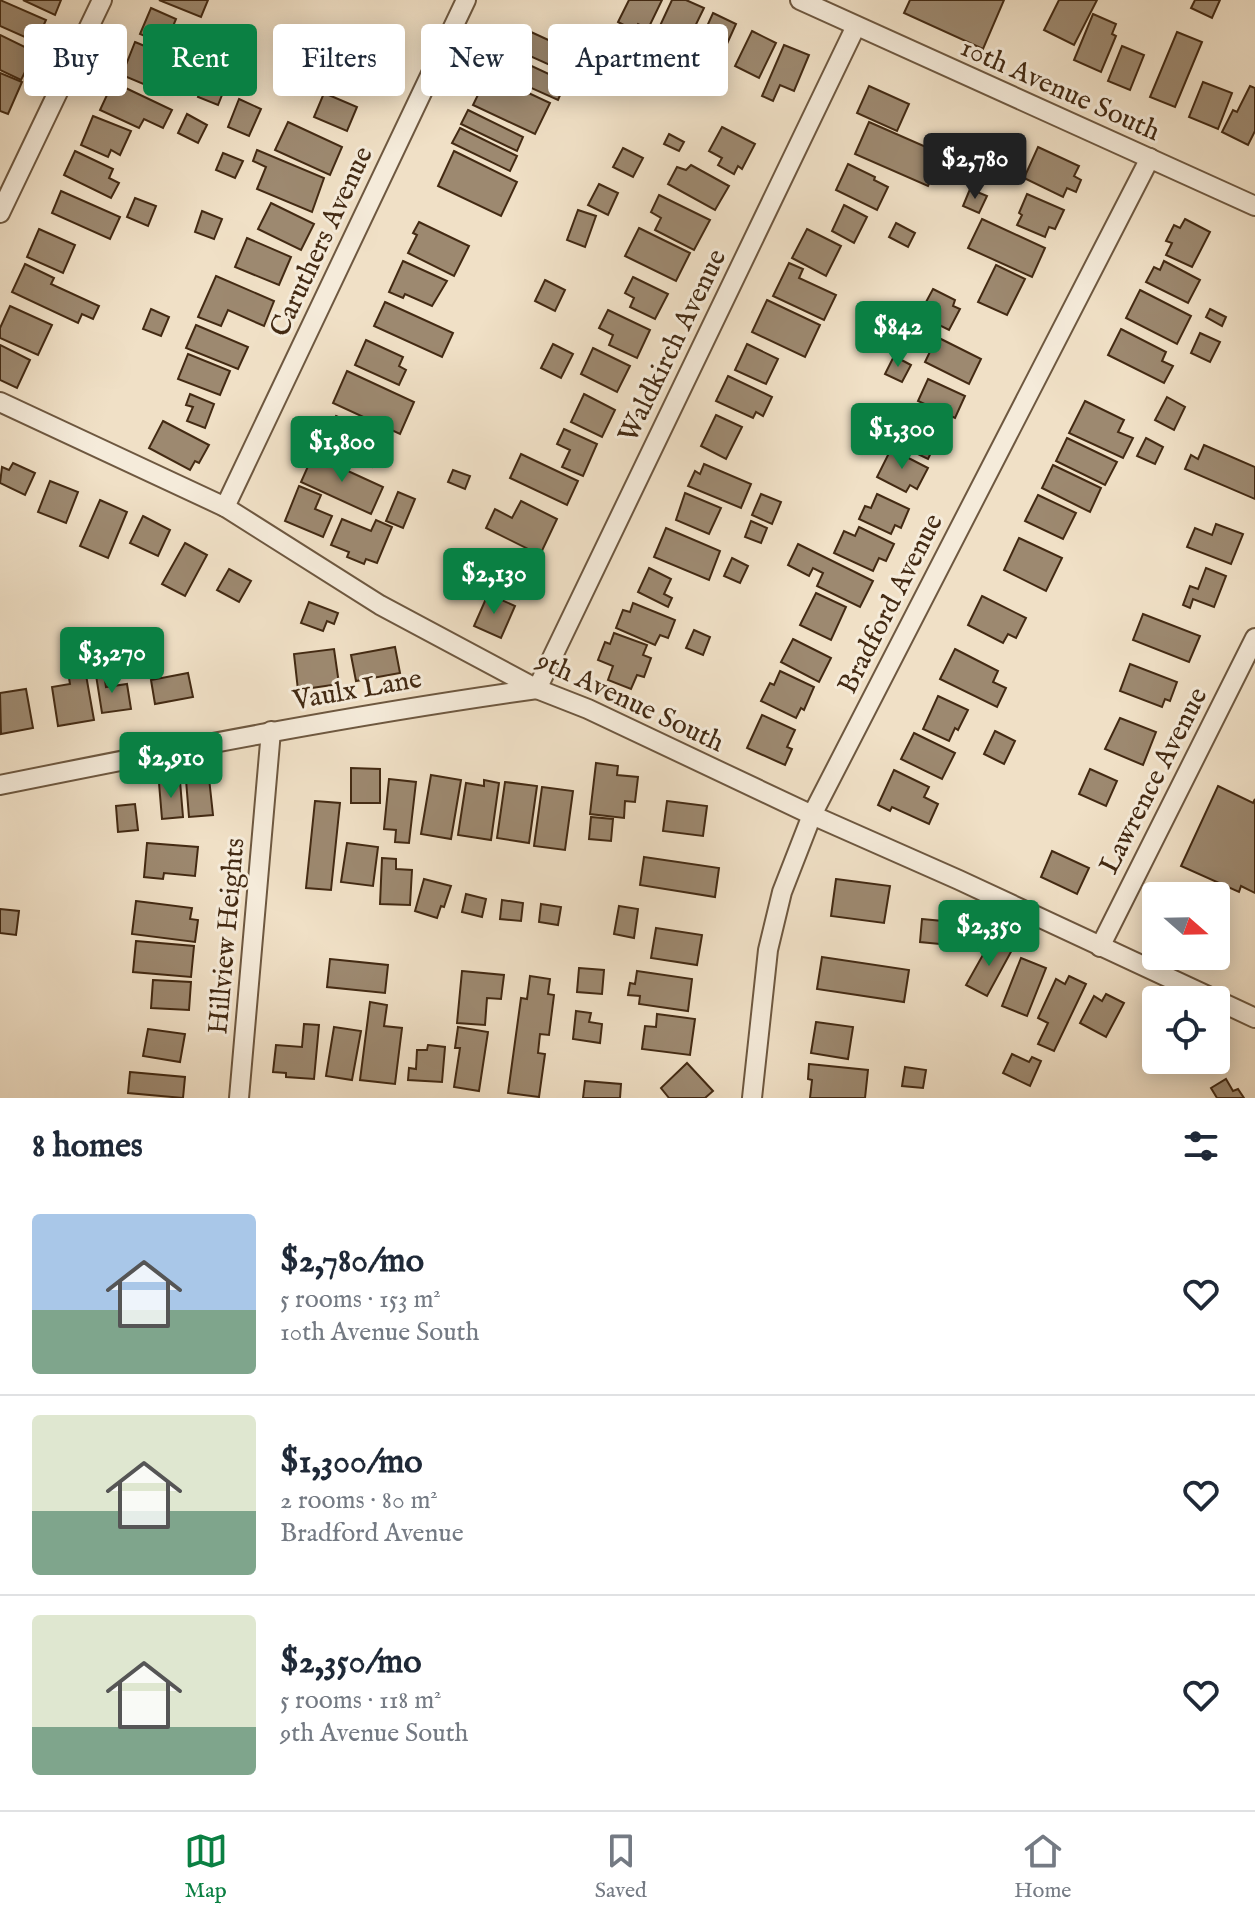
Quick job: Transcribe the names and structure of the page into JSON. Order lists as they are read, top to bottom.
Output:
{
  "streets": {
    "street": [
      "10th Avenue South",
      "Caruthers Avenue",
      "Waldkirch Avenue",
      "Bradford Avenue",
      "Vaulx Lane",
      "9th Avenue South",
      "Lawrence Avenue",
      "Hillview Heights"
    ]
  },
  "crossings": [
    ["10th Avenue South", "Waldkirch Avenue"],
    ["10th Avenue South", "Bradford Avenue"],
    ["Caruthers Avenue", "9th Avenue South"],
    ["Waldkirch Avenue", "Vaulx Lane"],
    ["Waldkirch Avenue", "9th Avenue South"],
    ["Bradford Avenue", "9th Avenue South"],
    ["Vaulx Lane", "9th Avenue South"],
    ["Vaulx Lane", "Hillview Heights"],
    ["9th Avenue South", "Lawrence Avenue"]
  ],
  "north": "right",
  "page": {
    "chip": [
      "Buy",
      "Rent",
      "Filters",
      "New",
      "Apartment"
    ],
    "price": [
      "$2,780",
      "$842",
      "$1,300",
      "$1,800",
      "$2,130",
      "$3,270",
      "$2,910",
      "$2,350"
    ],
    "heading": "8 homes",
    "list": [
      {
        "name": "$2,780/mo",
        "note": "5 rooms · 153 m² · 10th Avenue South"
      },
      {
        "name": "$1,300/mo",
        "note": "2 rooms · 80 m² · Bradford Avenue"
      },
      {
        "name": "$2,350/mo",
        "note": "5 rooms · 118 m² · 9th Avenue South"
      }
    ],
    "tabs": ["Map", "Saved", "Home"]
  }
}
